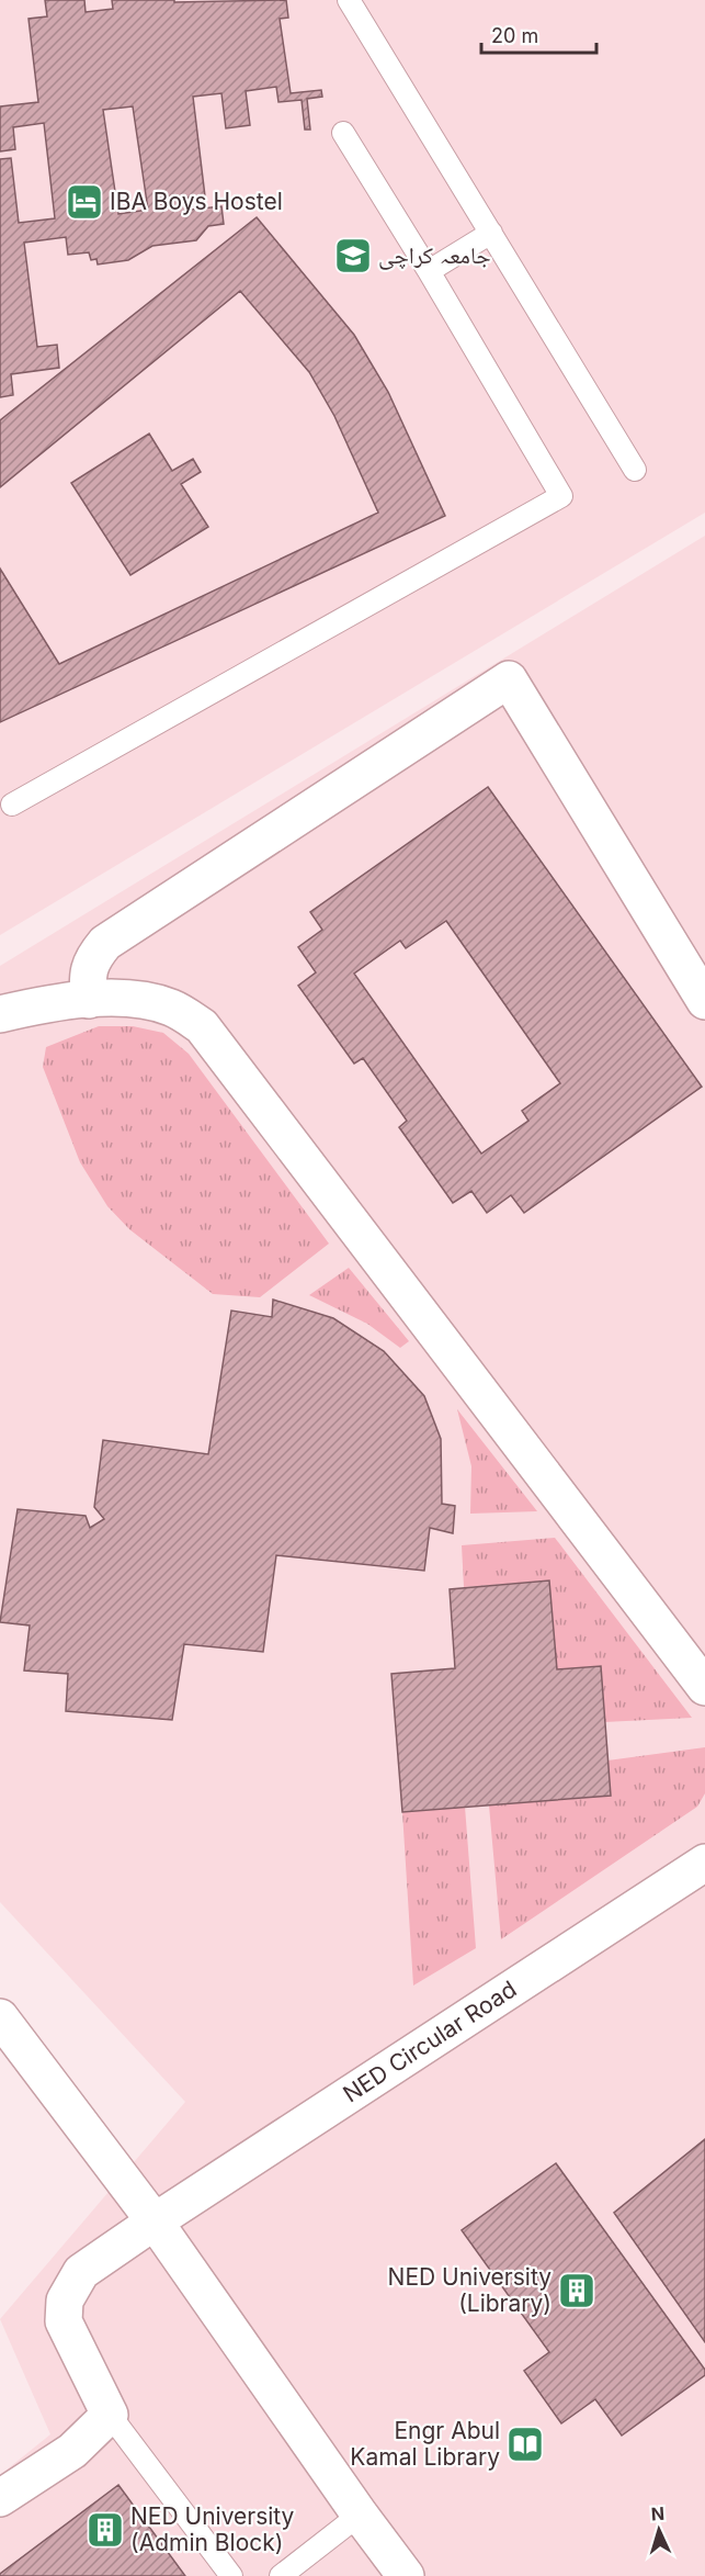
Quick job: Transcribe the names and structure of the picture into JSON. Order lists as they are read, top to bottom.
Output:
{
  "streets": {
    "street": ["NED Circular Road"]
  },
  "places": {
    "hotel": ["IBA Boys Hostel"],
    "school or university": ["جامعہ کراچی"],
    "building": ["NED University (Library)", "NED University (Admin Block)"],
    "library": ["Engr Abul Kamal Library"]
  },
  "scale_bar": "20 m",
  "north": "top"
}
